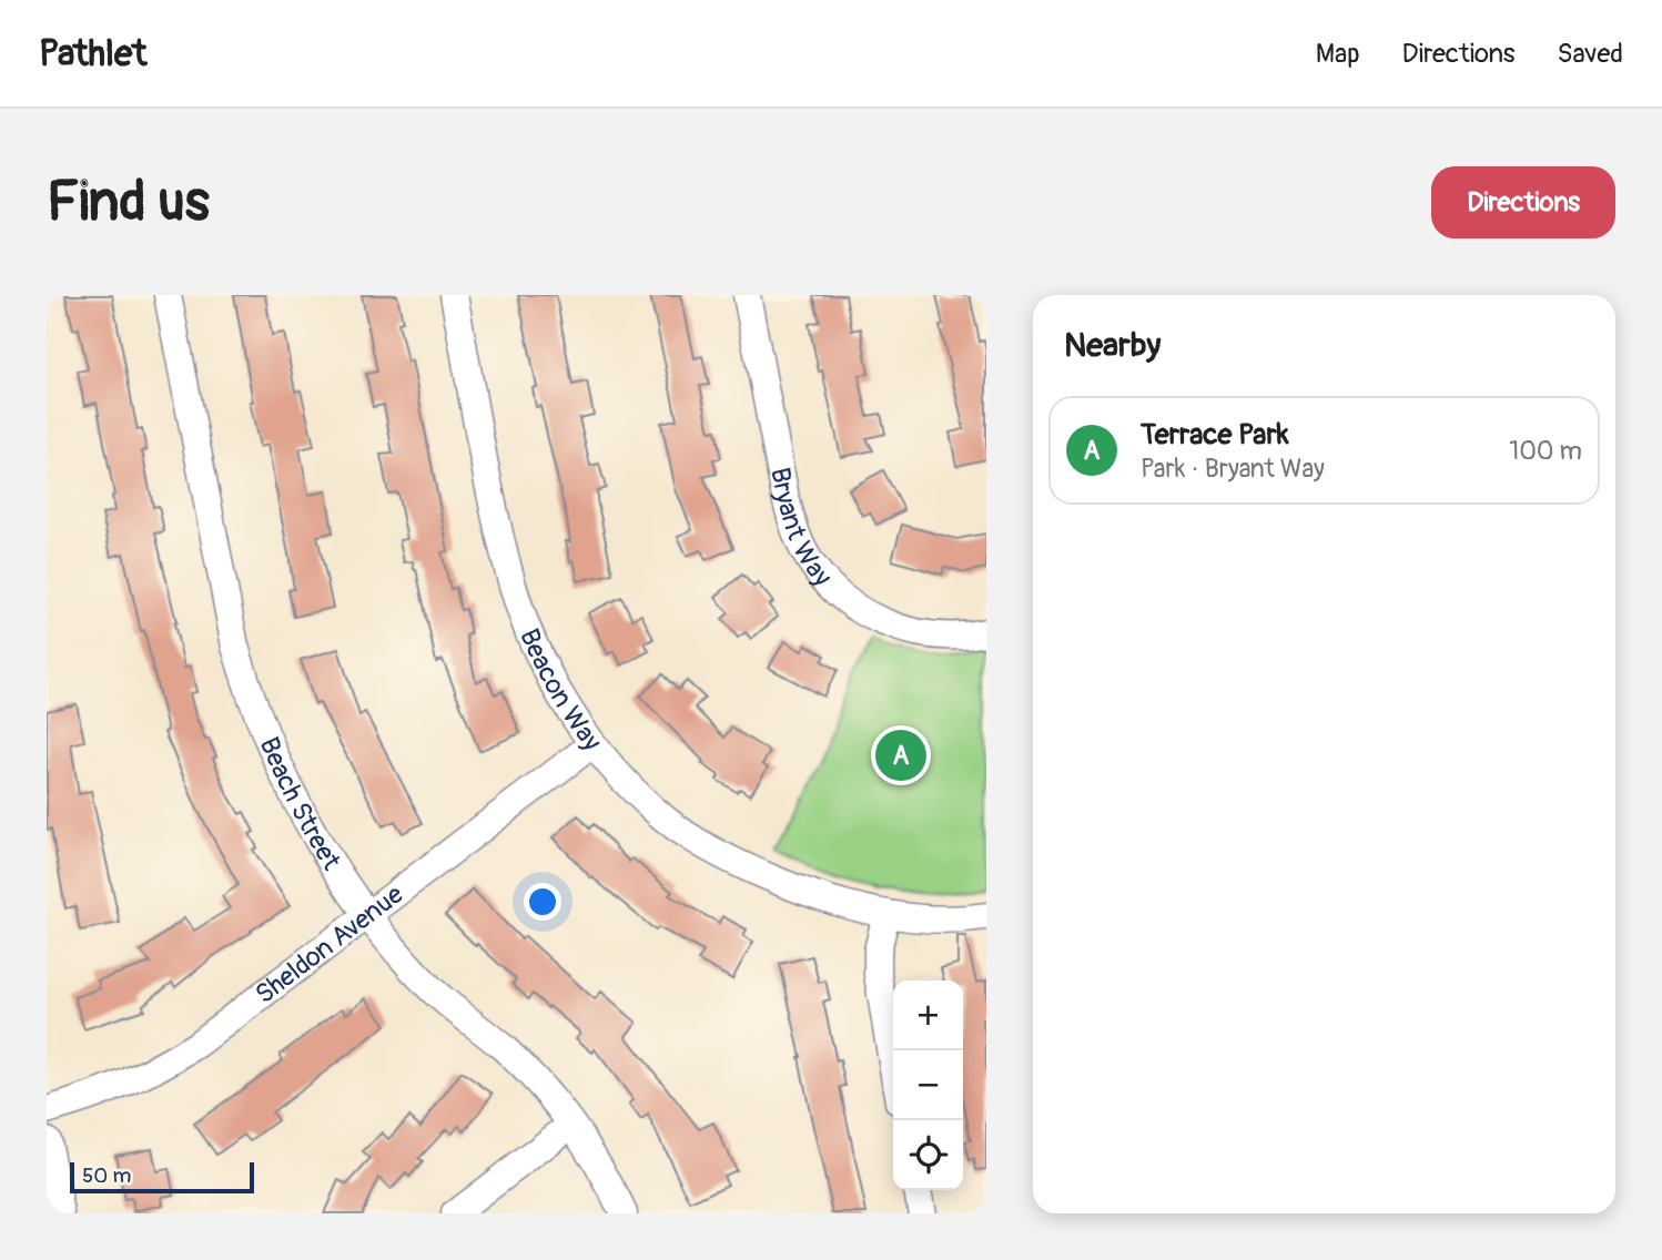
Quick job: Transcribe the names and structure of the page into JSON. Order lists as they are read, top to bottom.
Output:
{
  "streets": {
    "street": [
      "Bryant Way",
      "Beacon Way",
      "Beach Street",
      "Sheldon Avenue"
    ]
  },
  "crossings": [
    ["Beacon Way", "Sheldon Avenue"],
    ["Beach Street", "Sheldon Avenue"]
  ],
  "scale_bar": "50 m",
  "page": {
    "header": "Pathlet",
    "nav": ["Map", "Directions", "Saved"],
    "buttons": "Directions",
    "title": "Find us",
    "heading": "Nearby",
    "list": [
      {
        "mark": "A",
        "name": "Terrace Park",
        "note": "Park · Bryant Way",
        "value": "100 m"
      }
    ],
    "pins": "A",
    "map_buttons": ["+", "−"],
    "scale": "50 m"
  }
}
